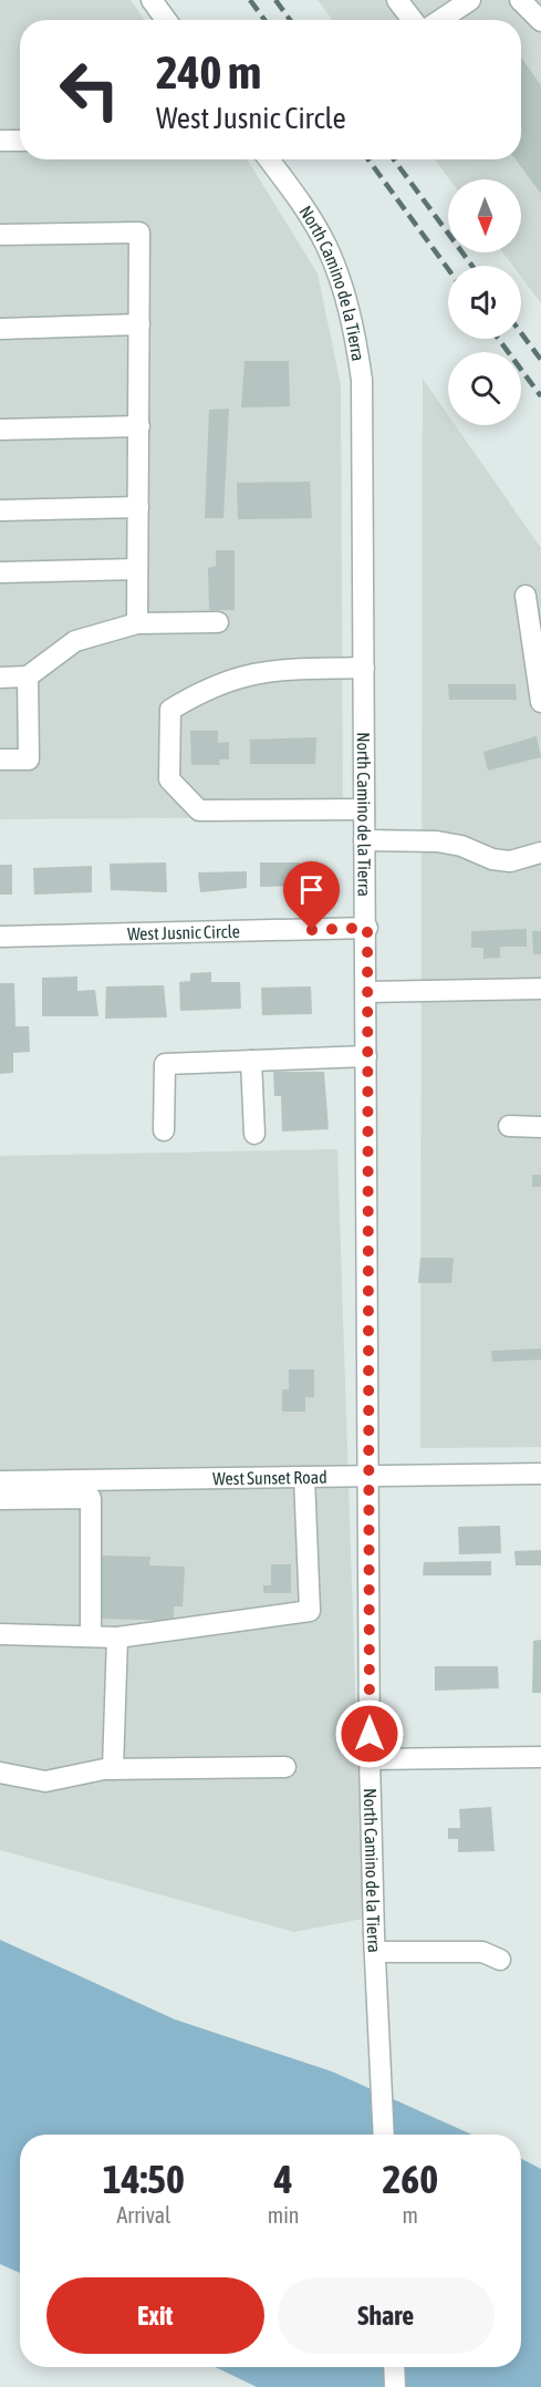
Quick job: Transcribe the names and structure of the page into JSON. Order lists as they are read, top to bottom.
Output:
{
  "streets": {
    "street": ["North Camino de la Tierra", "West Jusnic Circle", "West Sunset Road"]
  },
  "crossings": [
    ["North Camino de la Tierra", "West Jusnic Circle"],
    ["North Camino de la Tierra", "West Sunset Road"]
  ],
  "north": "bottom",
  "page": {
    "turn": ["240 m", "West Jusnic Circle"],
    "eta": [
      "14:50",
      "Arrival",
      "4",
      "min",
      "260",
      "m"
    ],
    "buttons": ["Exit", "Share"]
  }
}
